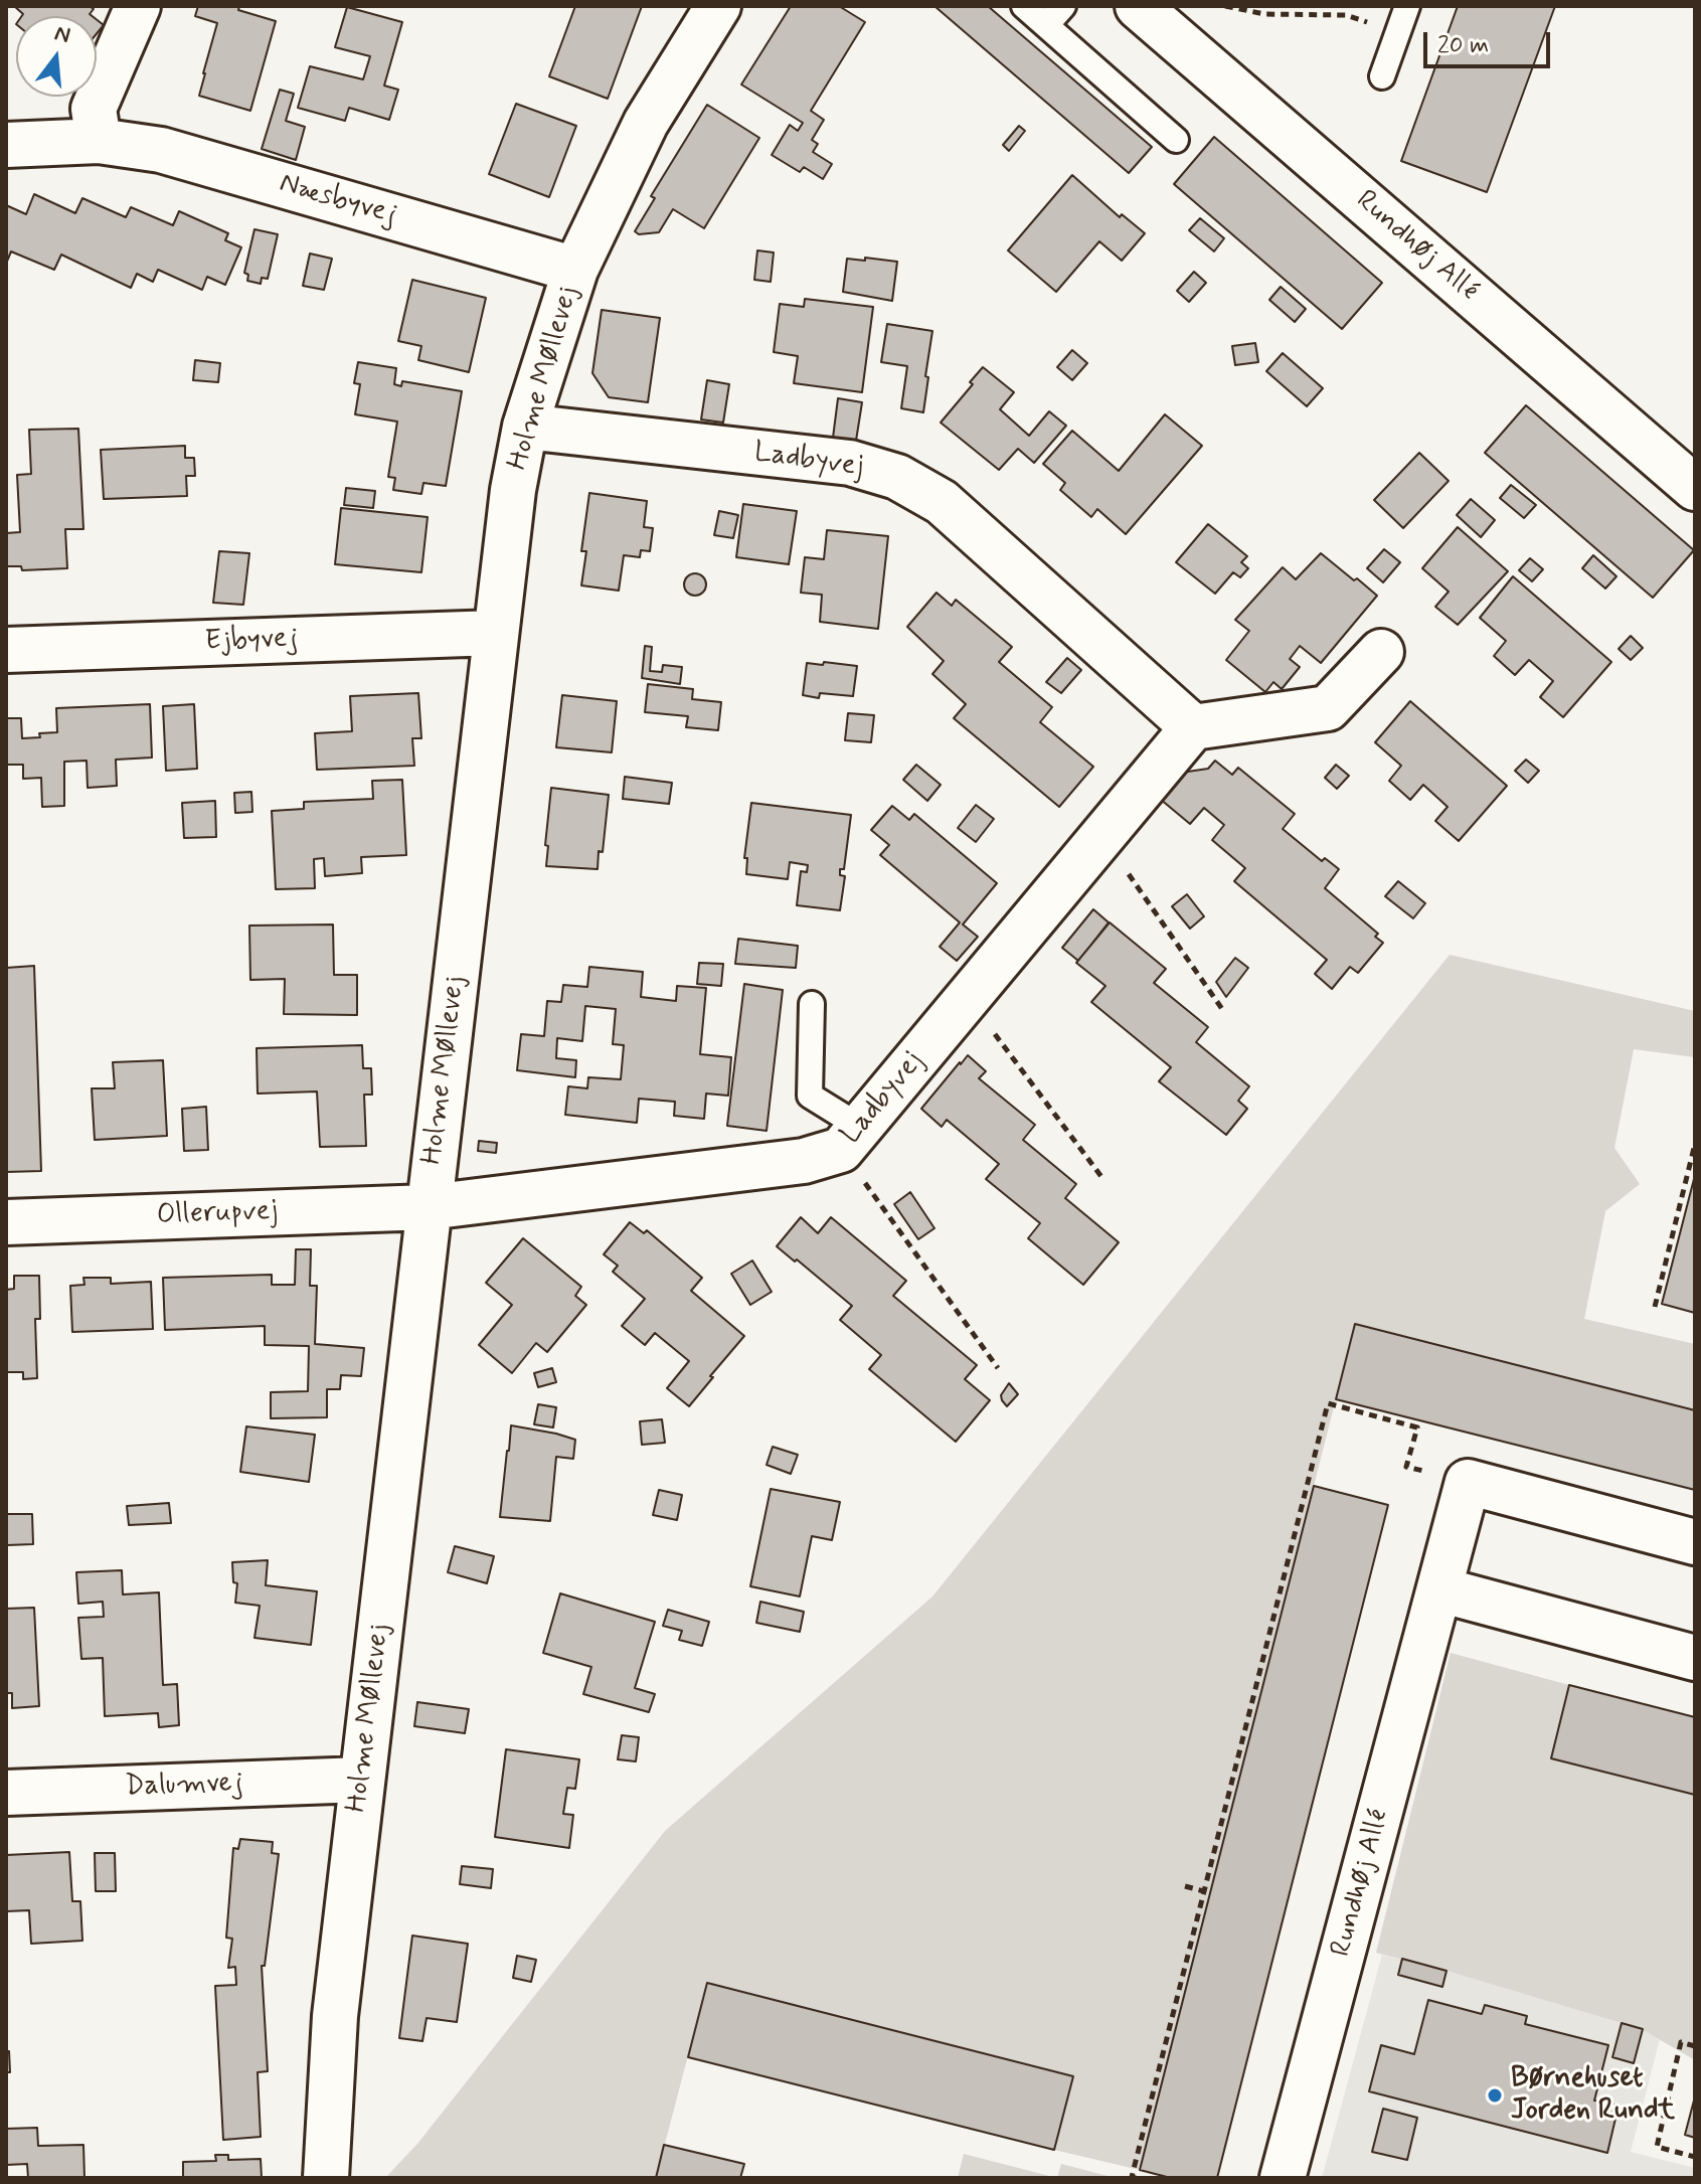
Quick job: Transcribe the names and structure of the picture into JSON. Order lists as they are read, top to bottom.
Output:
{
  "streets": {
    "street": [
      "Næsbyvej",
      "Rundhøj Allé",
      "Holme Møllevej",
      "Ladbyvej",
      "Ejbyvej",
      "Ollerupvej",
      "Dalumvej"
    ]
  },
  "crossings": [
    ["Næsbyvej", "Holme Møllevej"],
    ["Holme Møllevej", "Ladbyvej"],
    ["Holme Møllevej", "Ejbyvej"],
    ["Holme Møllevej", "Ollerupvej"],
    ["Holme Møllevej", "Dalumvej"],
    ["Ladbyvej", "Ollerupvej"]
  ],
  "places": ["Børnehuset Jorden Rundt"],
  "scale_bar": "20 m",
  "north": "top"
}
